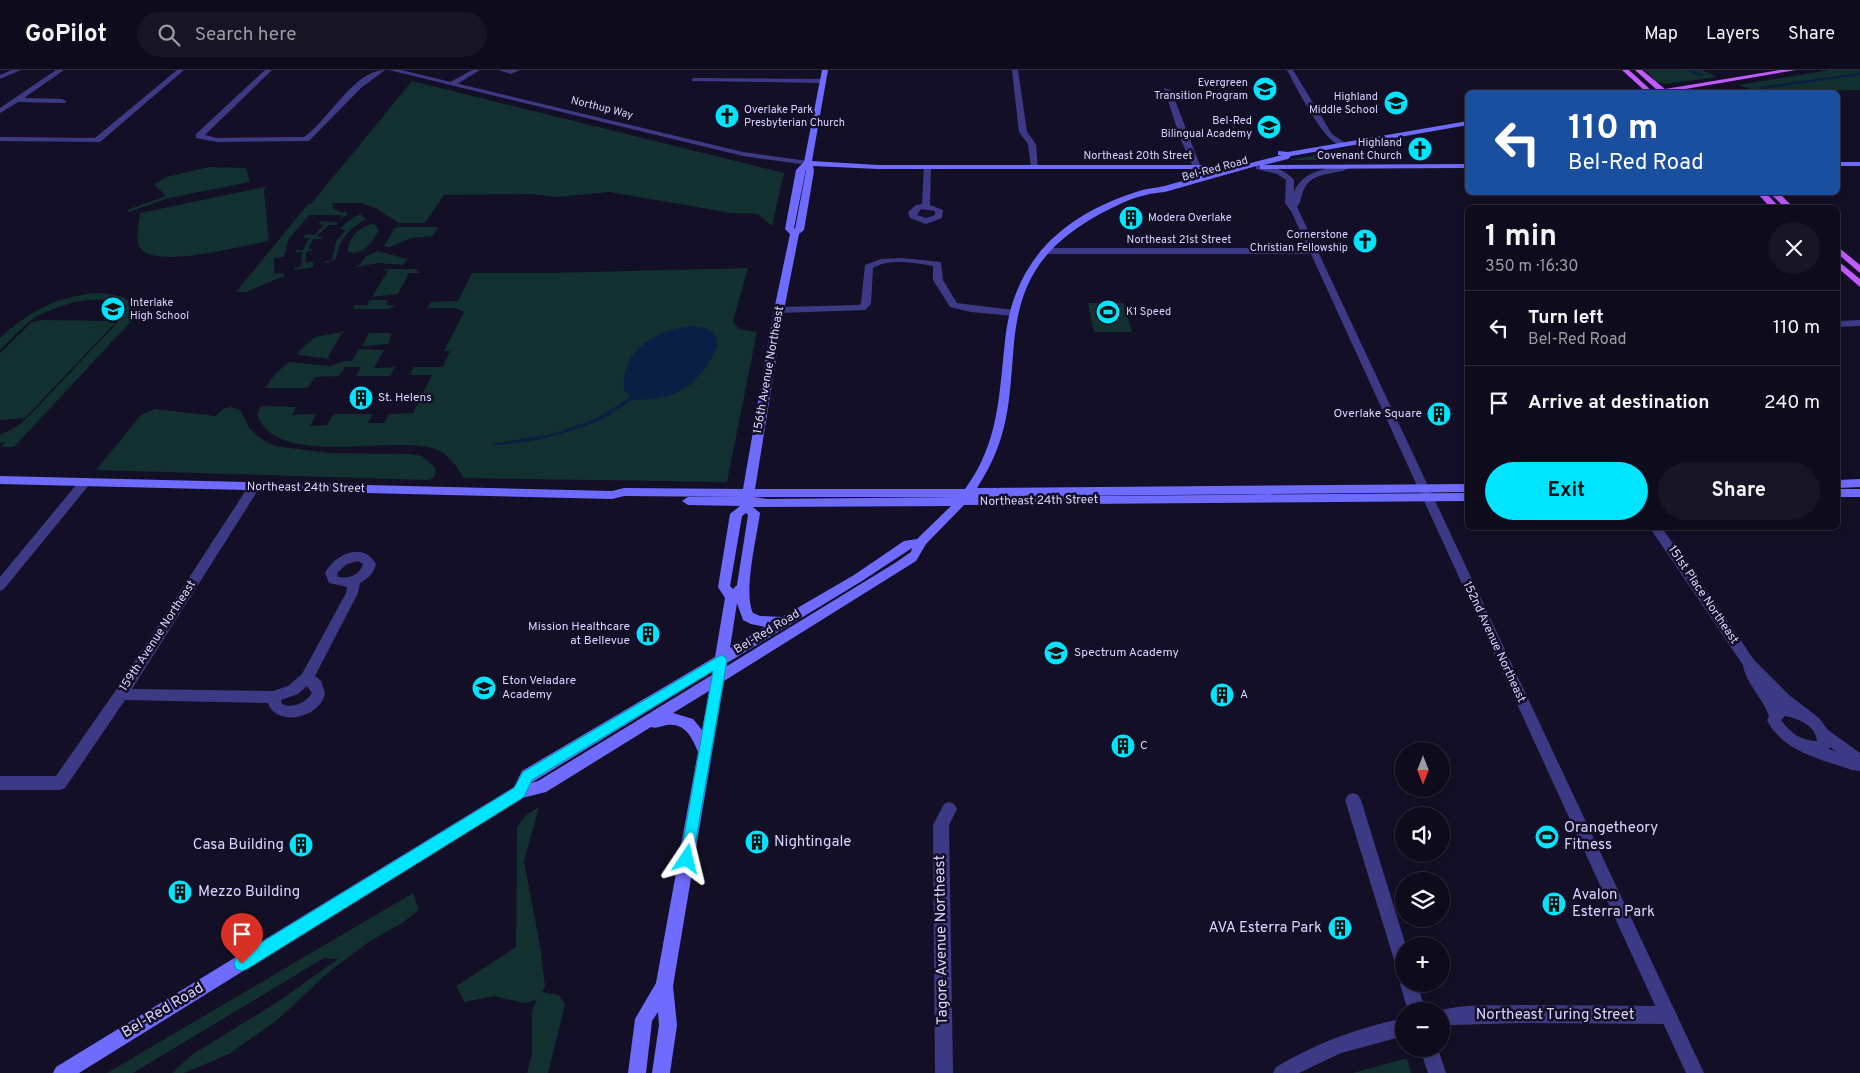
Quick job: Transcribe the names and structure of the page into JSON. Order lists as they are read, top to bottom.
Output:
{
  "streets": {
    "main road": [
      "Northeast 20th Street",
      "Bel-Red Road",
      "156th Avenue Northeast",
      "Northeast 24th Street"
    ],
    "street": [
      "Northup Way",
      "Northeast 21st Street",
      "151st Place Northeast",
      "159th Avenue Northeast",
      "152nd Avenue Northeast",
      "Tagore Avenue Northeast",
      "Northeast Turing Street"
    ]
  },
  "crossings": [
    ["Northup Way", "Northeast 20th Street"],
    ["Northup Way", "156th Avenue Northeast"],
    ["Northeast 20th Street", "Bel-Red Road"],
    ["Northeast 20th Street", "156th Avenue Northeast"],
    ["Northeast 20th Street", "152nd Avenue Northeast"],
    ["Bel-Red Road", "Northeast 21st Street"],
    ["Bel-Red Road", "156th Avenue Northeast"],
    ["Bel-Red Road", "Northeast 24th Street"],
    ["Northeast 21st Street", "152nd Avenue Northeast"],
    ["156th Avenue Northeast", "Northeast 24th Street"],
    ["Northeast 24th Street", "159th Avenue Northeast"],
    ["Northeast 24th Street", "152nd Avenue Northeast"],
    ["152nd Avenue Northeast", "Northeast Turing Street"]
  ],
  "places": {
    "school or university": [
      "Evergreen Transition Program",
      "Highland Middle School",
      "Bel-Red Bilingual Academy",
      "Interlake High School",
      "Spectrum Academy",
      "Eton Veladare Academy"
    ],
    "church": ["Overlake Park Presbyterian Church", "Highland Covenant Church", "Cornerstone Christian Fellowship"],
    "building": [
      "Modera Overlake",
      "St. Helens",
      "Overlake Square",
      "Mission Healthcare at Bellevue",
      "A",
      "C",
      "Nightingale",
      "Casa Building",
      "Mezzo Building",
      "Avalon Esterra Park",
      "AVA Esterra Park"
    ],
    "sports": ["K1 Speed", "Orangetheory Fitness"]
  },
  "north": "bottom",
  "page": {
    "header": "GoPilot",
    "search": "Search here",
    "nav": ["Map", "Layers", "Share"],
    "turn": ["110 m", "Bel-Red Road"],
    "heading": ["1 min", "350 m · 16:30"],
    "list": [
      {
        "name": "Turn left",
        "note": "Bel-Red Road",
        "value": "110 m"
      },
      {
        "name": "Arrive at destination",
        "value": "240 m"
      }
    ],
    "buttons": ["Exit", "Share"],
    "map_buttons": ["+", "−"]
  }
}
